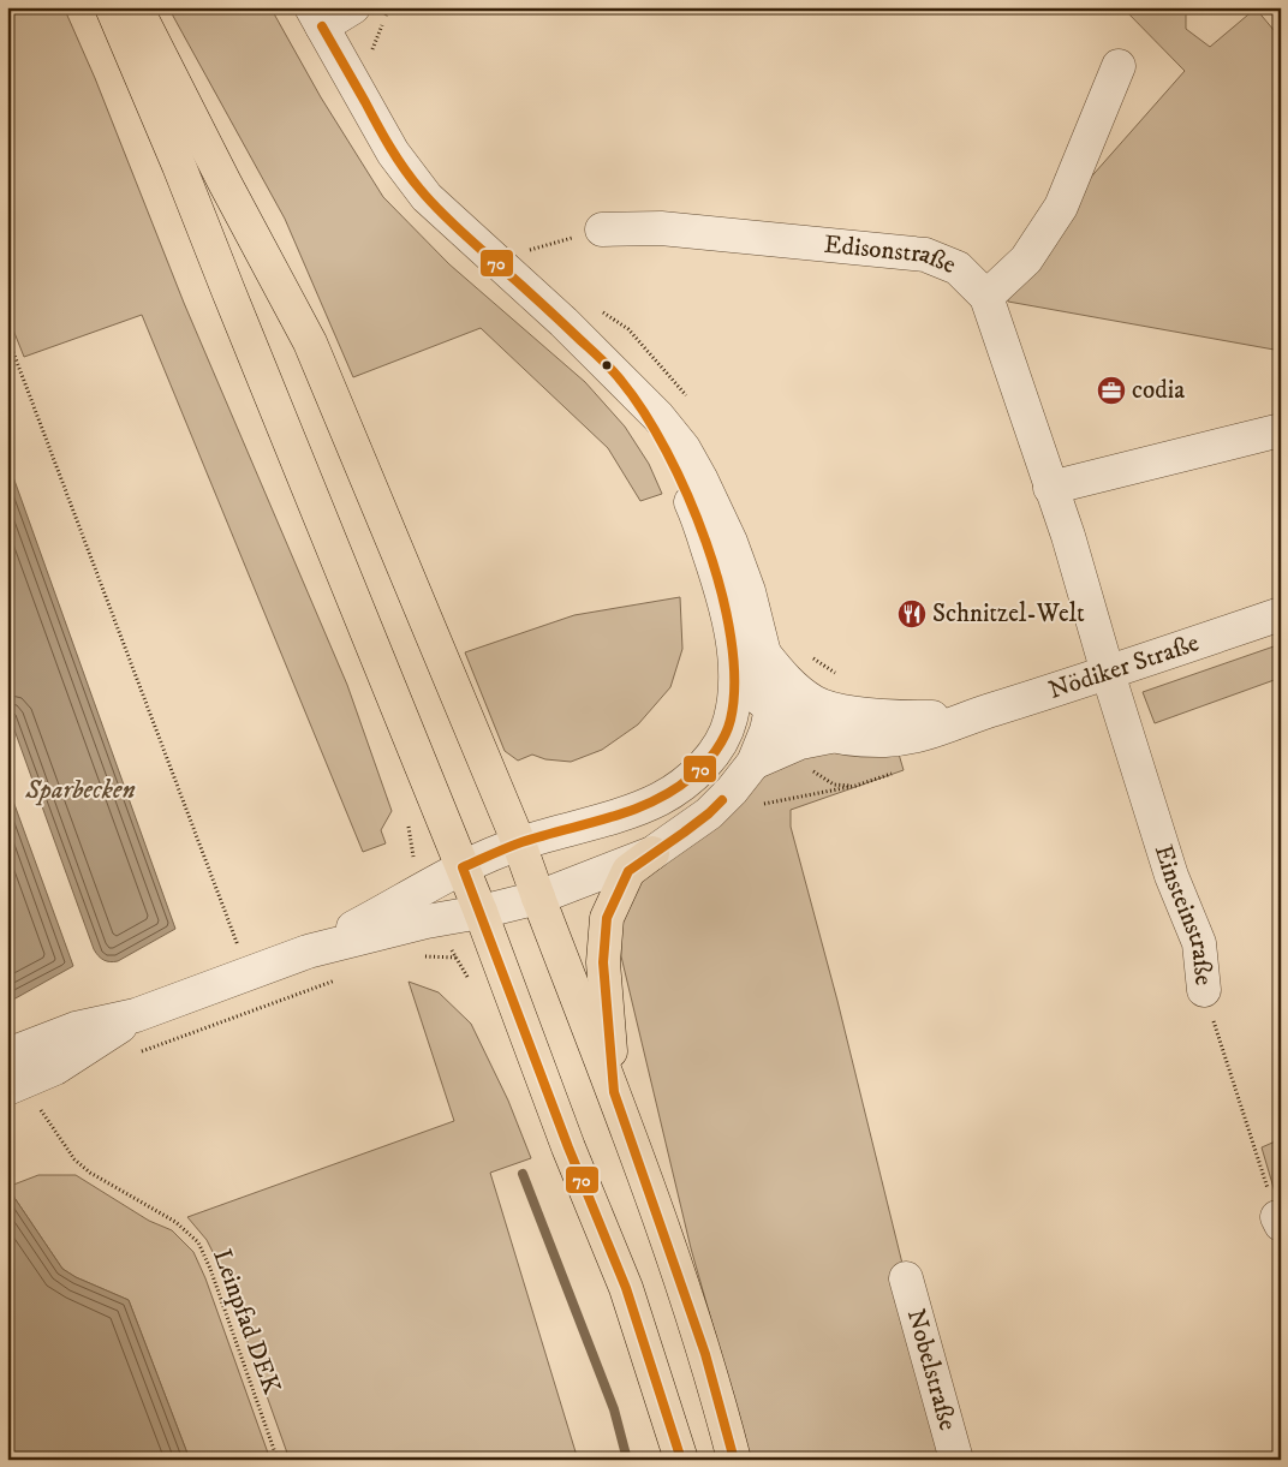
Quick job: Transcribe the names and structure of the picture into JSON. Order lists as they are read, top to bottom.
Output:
{
  "streets": {
    "street": [
      "Edisonstraße",
      "Nödiker Straße",
      "Einsteinstraße",
      "Nobelstraße"
    ],
    "path": ["Leinpfad DEK"]
  },
  "crossings": [
    ["Edisonstraße", "Nödiker Straße"],
    ["Edisonstraße", "Einsteinstraße"],
    ["Nödiker Straße", "Einsteinstraße"]
  ],
  "water": ["Sparbecken"],
  "places": {
    "office": ["codia"],
    "restaurant": ["Schnitzel-Welt"]
  },
  "lines": ["transit line 70"]
}
